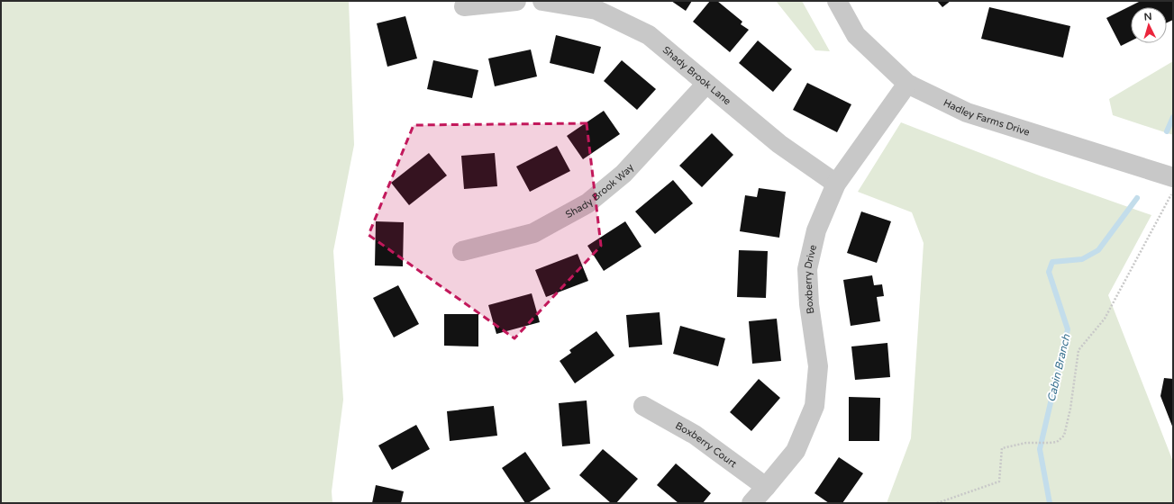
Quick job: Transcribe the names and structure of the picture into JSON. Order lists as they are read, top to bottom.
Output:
{
  "streets": {
    "street": [
      "Shady Brook Lane",
      "Hadley Farms Drive",
      "Shady Brook Way",
      "Boxberry Drive",
      "Boxberry Court"
    ]
  },
  "crossings": [
    ["Shady Brook Lane", "Shady Brook Way"],
    ["Shady Brook Lane", "Boxberry Drive"],
    ["Hadley Farms Drive", "Boxberry Drive"],
    ["Boxberry Drive", "Boxberry Court"]
  ],
  "water": ["Cabin Branch"],
  "north": "top"
}
